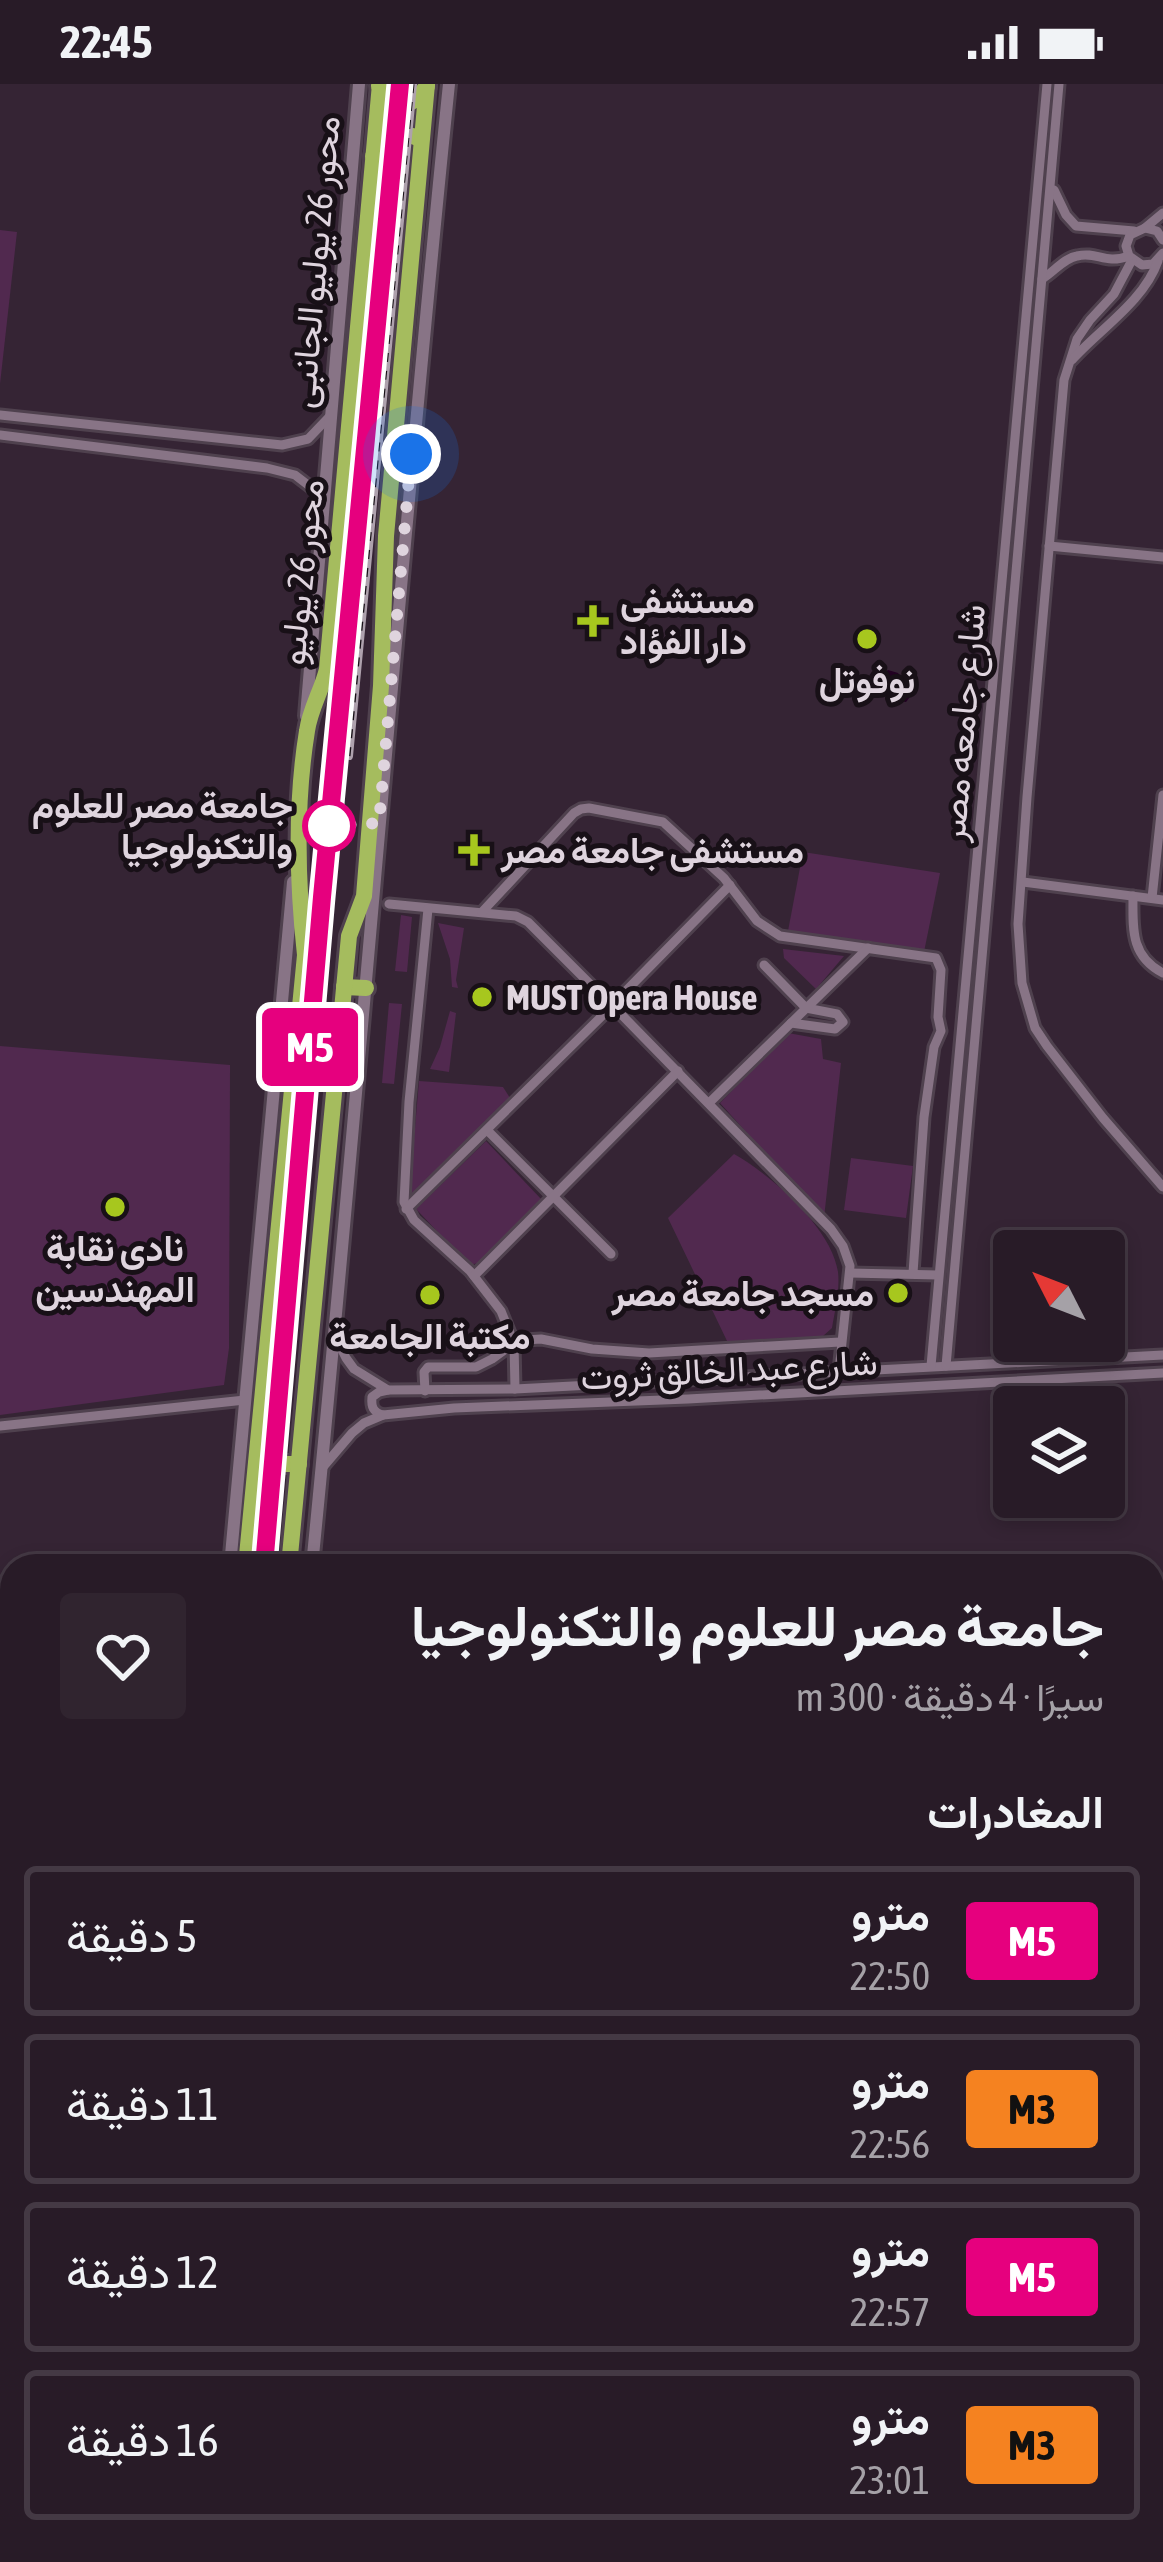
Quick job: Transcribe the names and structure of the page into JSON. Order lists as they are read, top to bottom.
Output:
{
  "streets": {
    "highway": ["محور 26 يوليو"],
    "main road": ["محور 26 يوليو الجانبى"],
    "street": ["شارع جامعه مصر", "شارع عبد الخالق ثروت"]
  },
  "crossings": [
    ["محور 26 يوليو الجانبى", "محور 26 يوليو"],
    ["شارع جامعه مصر", "شارع عبد الخالق ثروت"]
  ],
  "places": {
    "health": ["مستشفى دار الفؤاد", "مستشفى جامعة مصر"],
    "other": [
      "نوفوتل",
      "جامعة مصر للعلوم والتكنولوجيا",
      "MUST Opera House",
      "نادى نقابة المهندسين",
      "مسجد جامعة مصر",
      "مكتبة الجامعة"
    ]
  },
  "lines": ["metro line M5"],
  "north": "top left",
  "page": {
    "status": "22:45",
    "on_map": "M5",
    "heading": [
      ["جامعة مصر للعلوم والتكنولوجيا", "سيرًا · 4 دقيقة · 300 m"],
      "المغادرات"
    ],
    "list": [
      {
        "mark": "M5",
        "name": "مترو",
        "note": "22:50",
        "value": "5 دقيقة"
      },
      {
        "mark": "M3",
        "name": "مترو",
        "note": "22:56",
        "value": "11 دقيقة"
      },
      {
        "mark": "M5",
        "name": "مترو",
        "note": "22:57",
        "value": "12 دقيقة"
      },
      {
        "mark": "M3",
        "name": "مترو",
        "note": "23:01",
        "value": "16 دقيقة"
      }
    ]
  }
}
